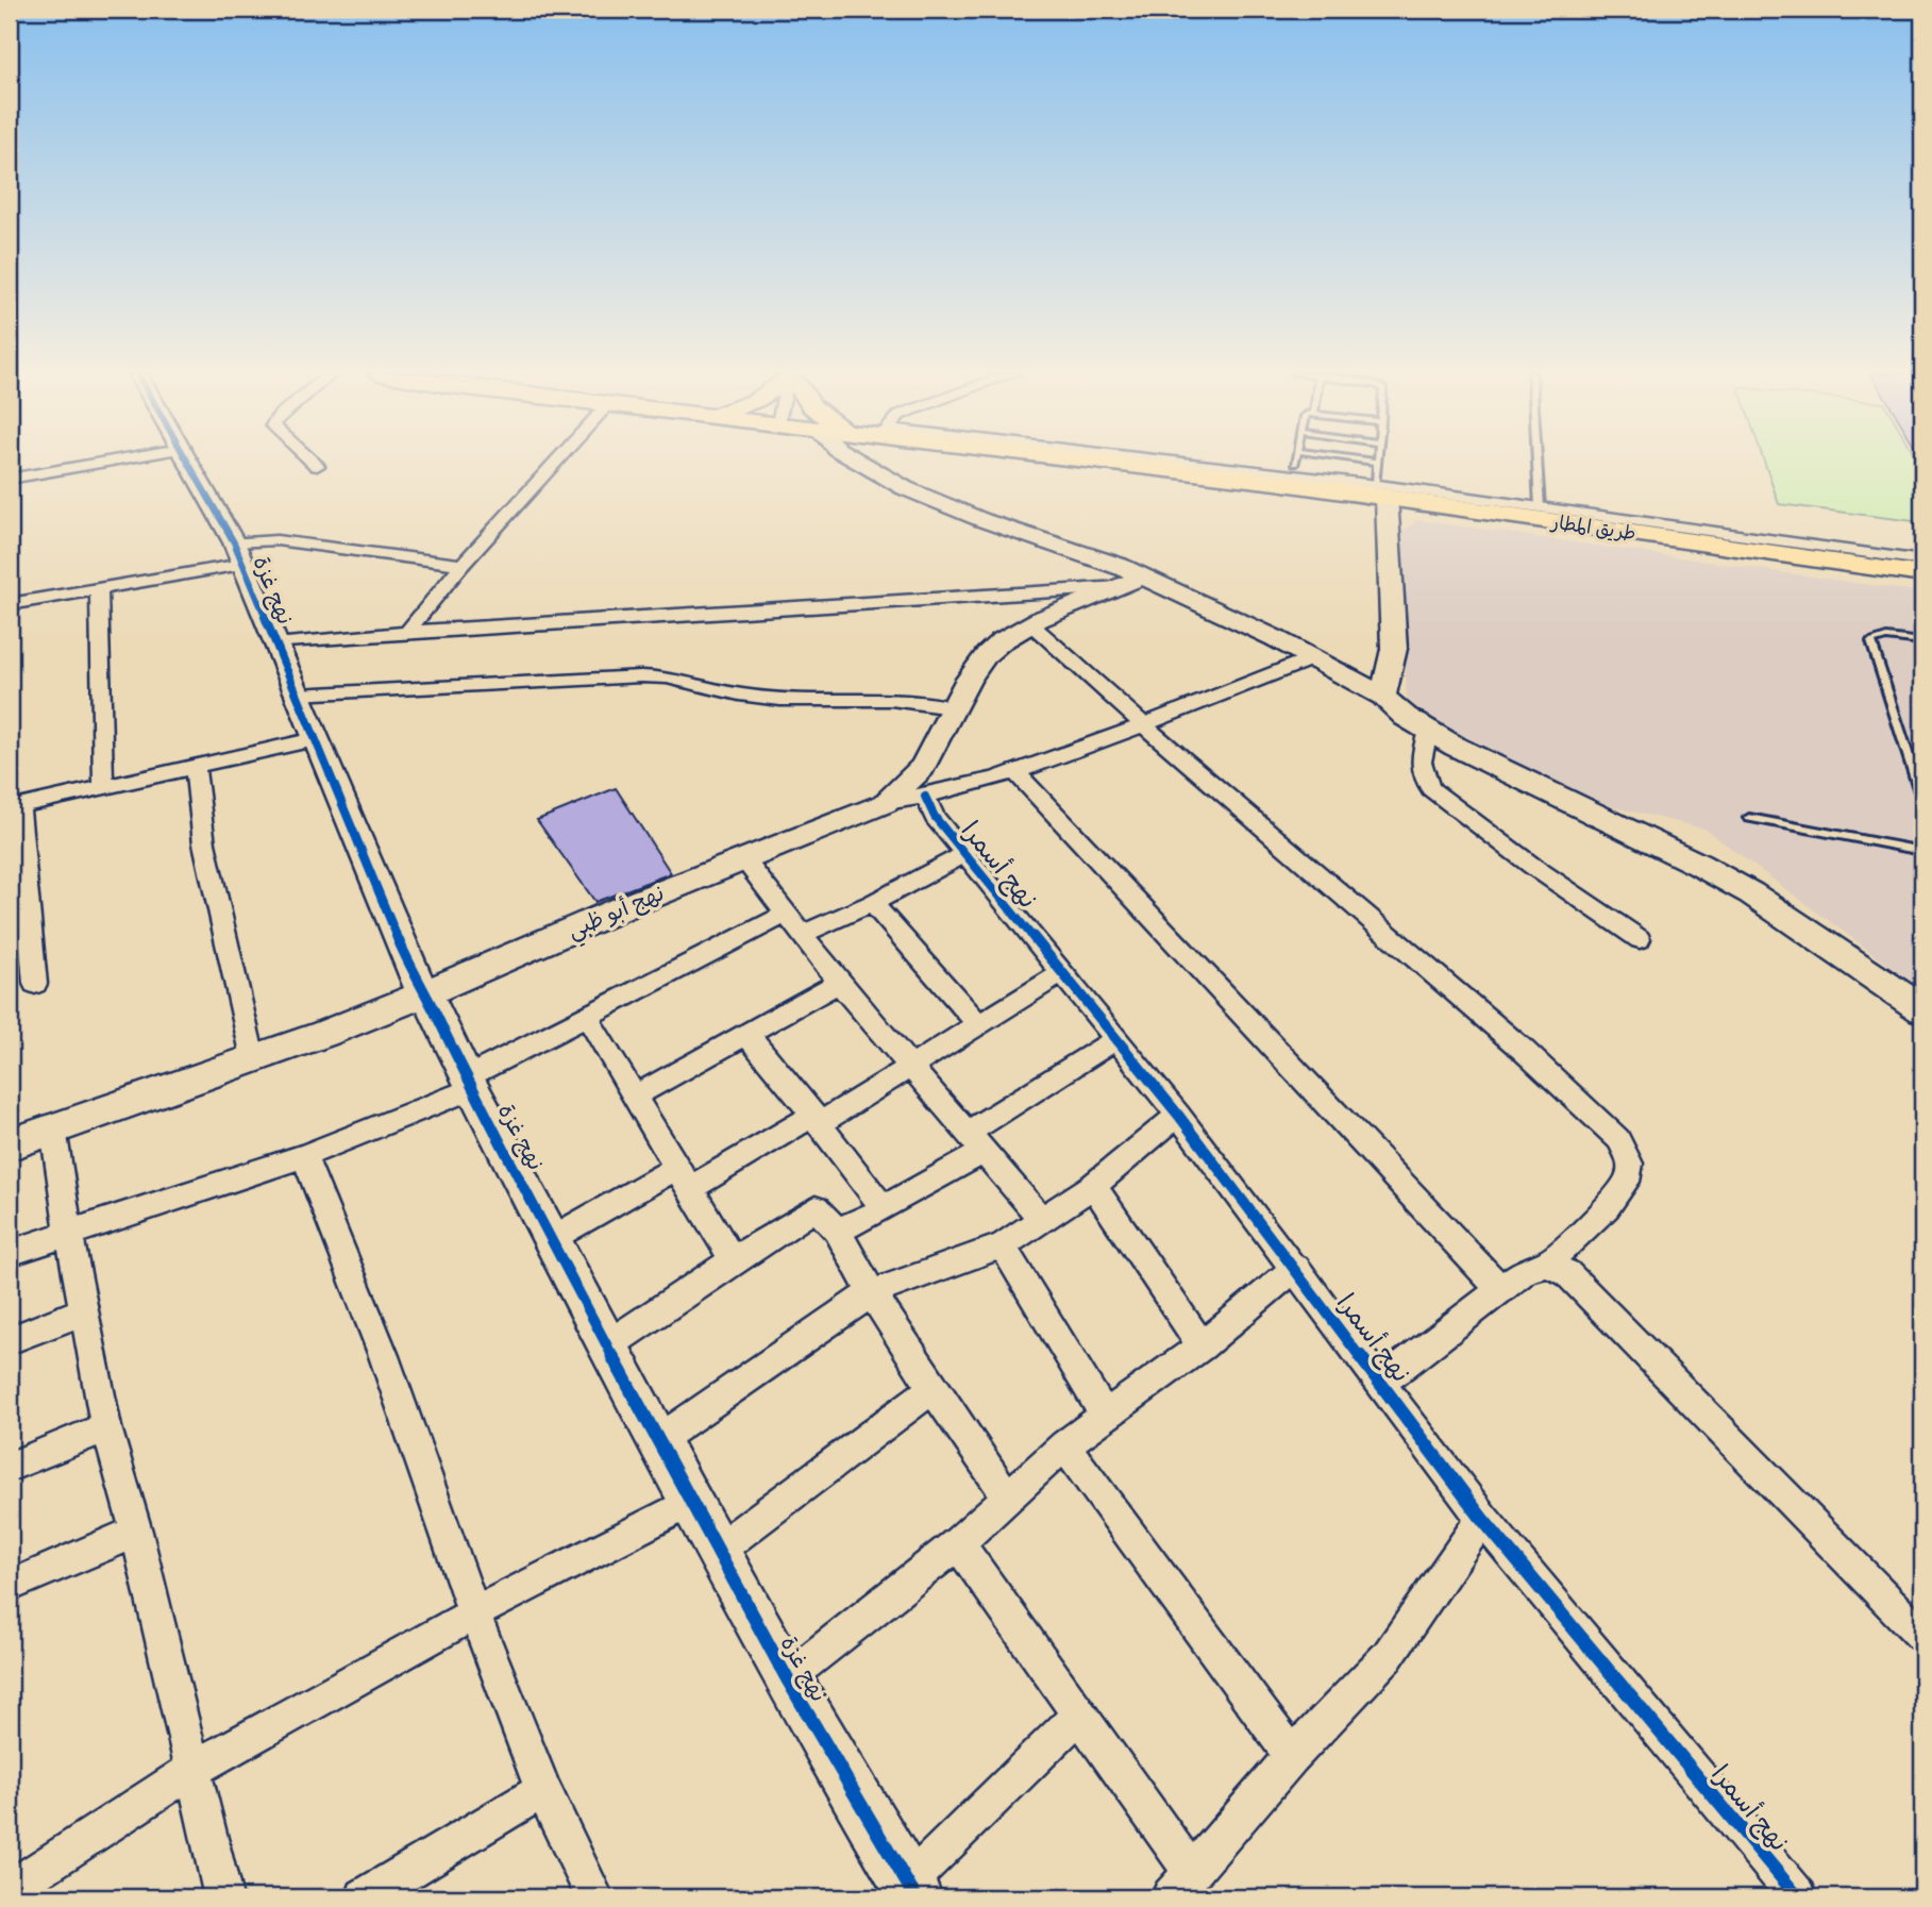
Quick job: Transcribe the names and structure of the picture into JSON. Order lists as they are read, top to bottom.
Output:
{
  "streets": {
    "main road": ["طريق المطار"],
    "street": ["نهج غزة", "نهج أسمرا", "نهج أبو ظبي"]
  },
  "crossings": [
    ["نهج غزة", "نهج أبو ظبي"]
  ]
}
